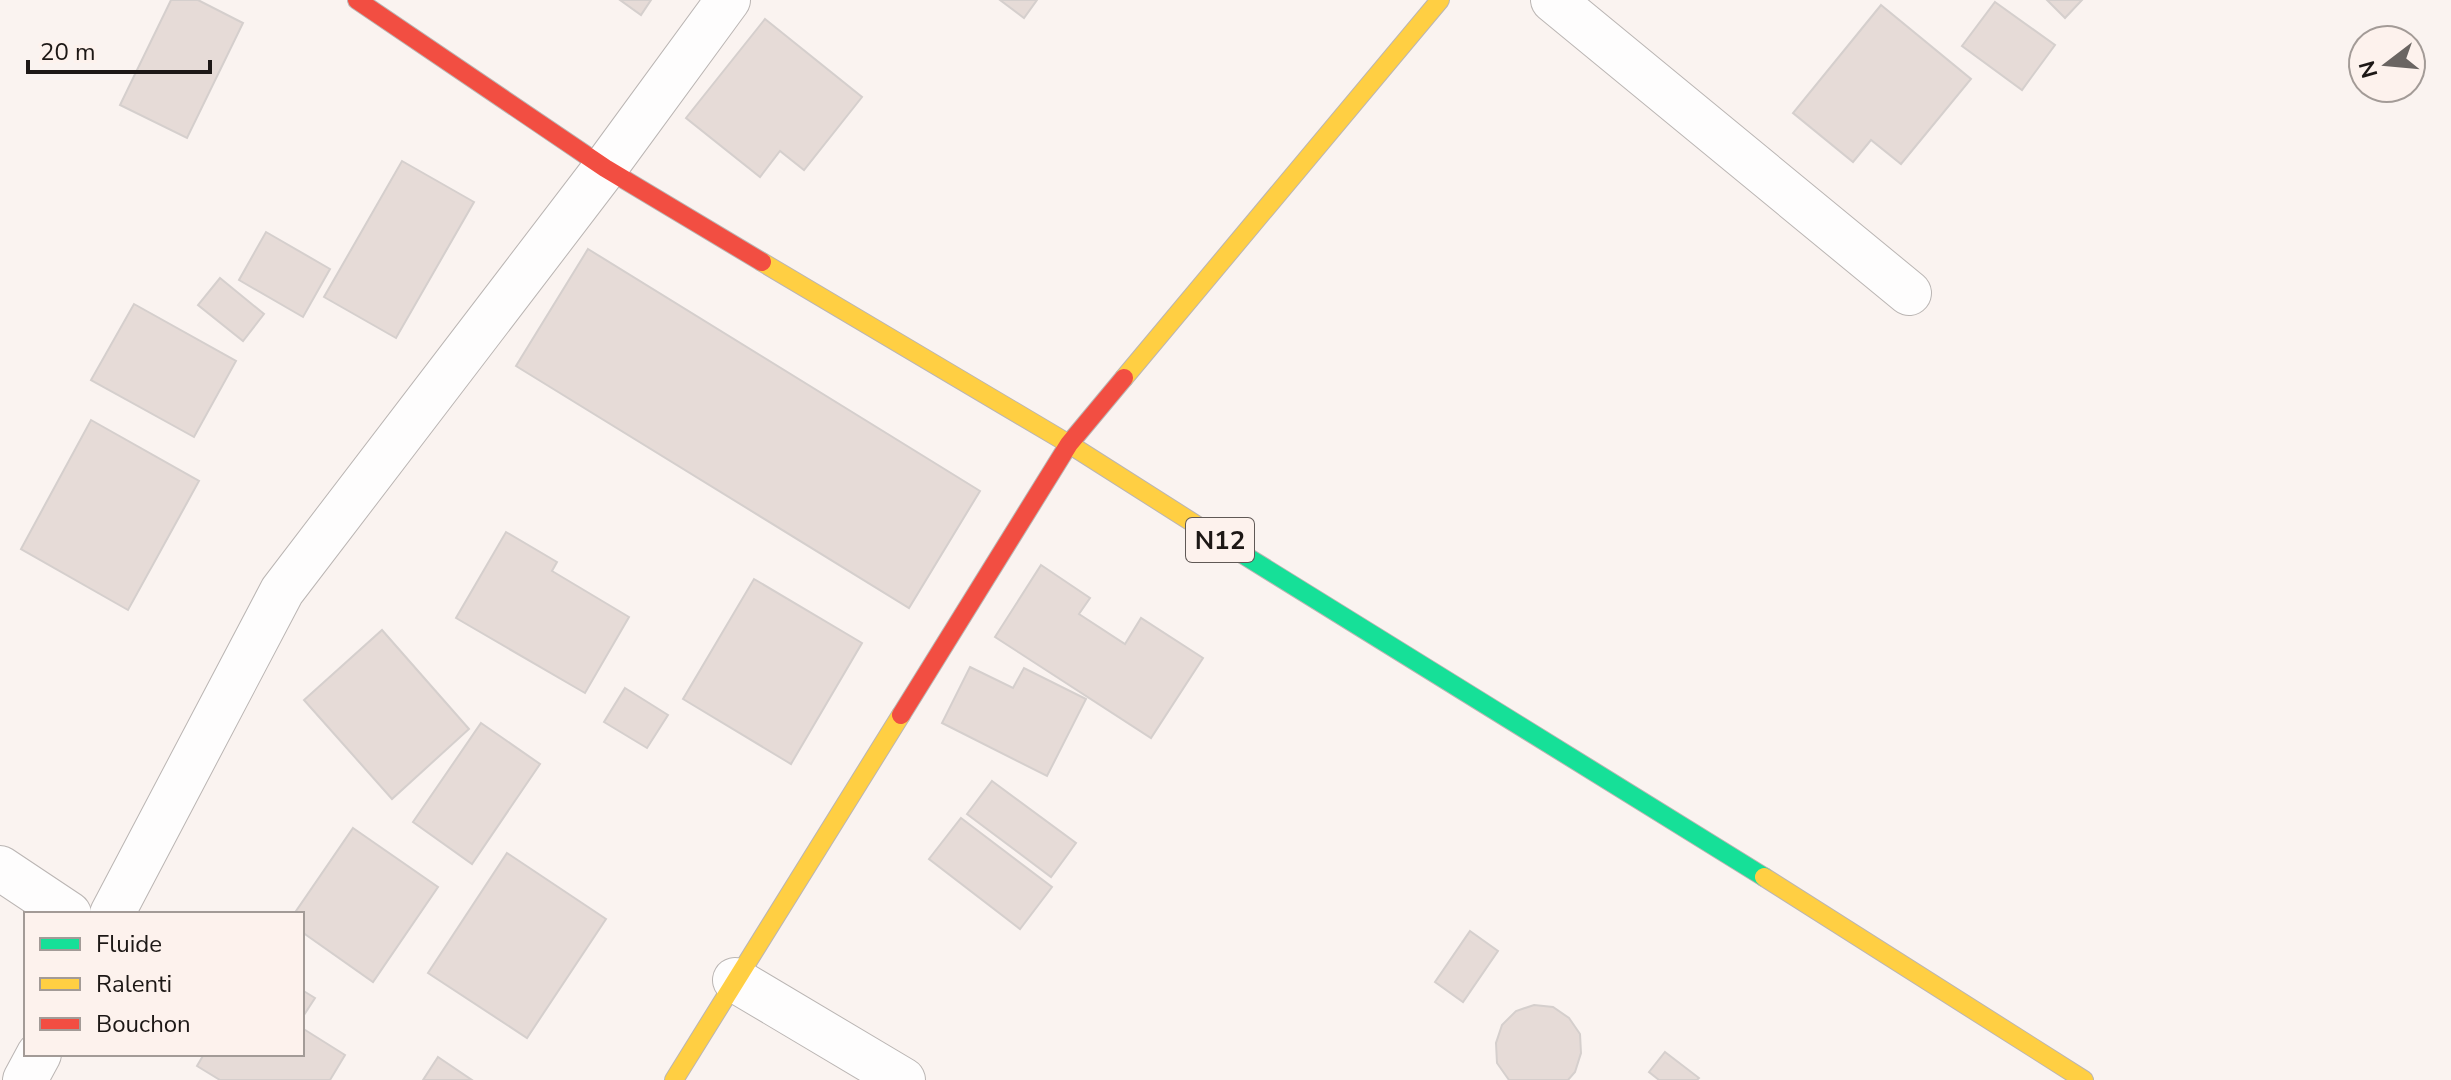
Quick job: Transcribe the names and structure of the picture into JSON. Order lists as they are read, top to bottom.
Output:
{
  "streets": {
    "main road": ["N12"]
  },
  "legend": ["Fluide", "Ralenti", "Bouchon"],
  "scale_bar": "20 m",
  "north": "left"
}
